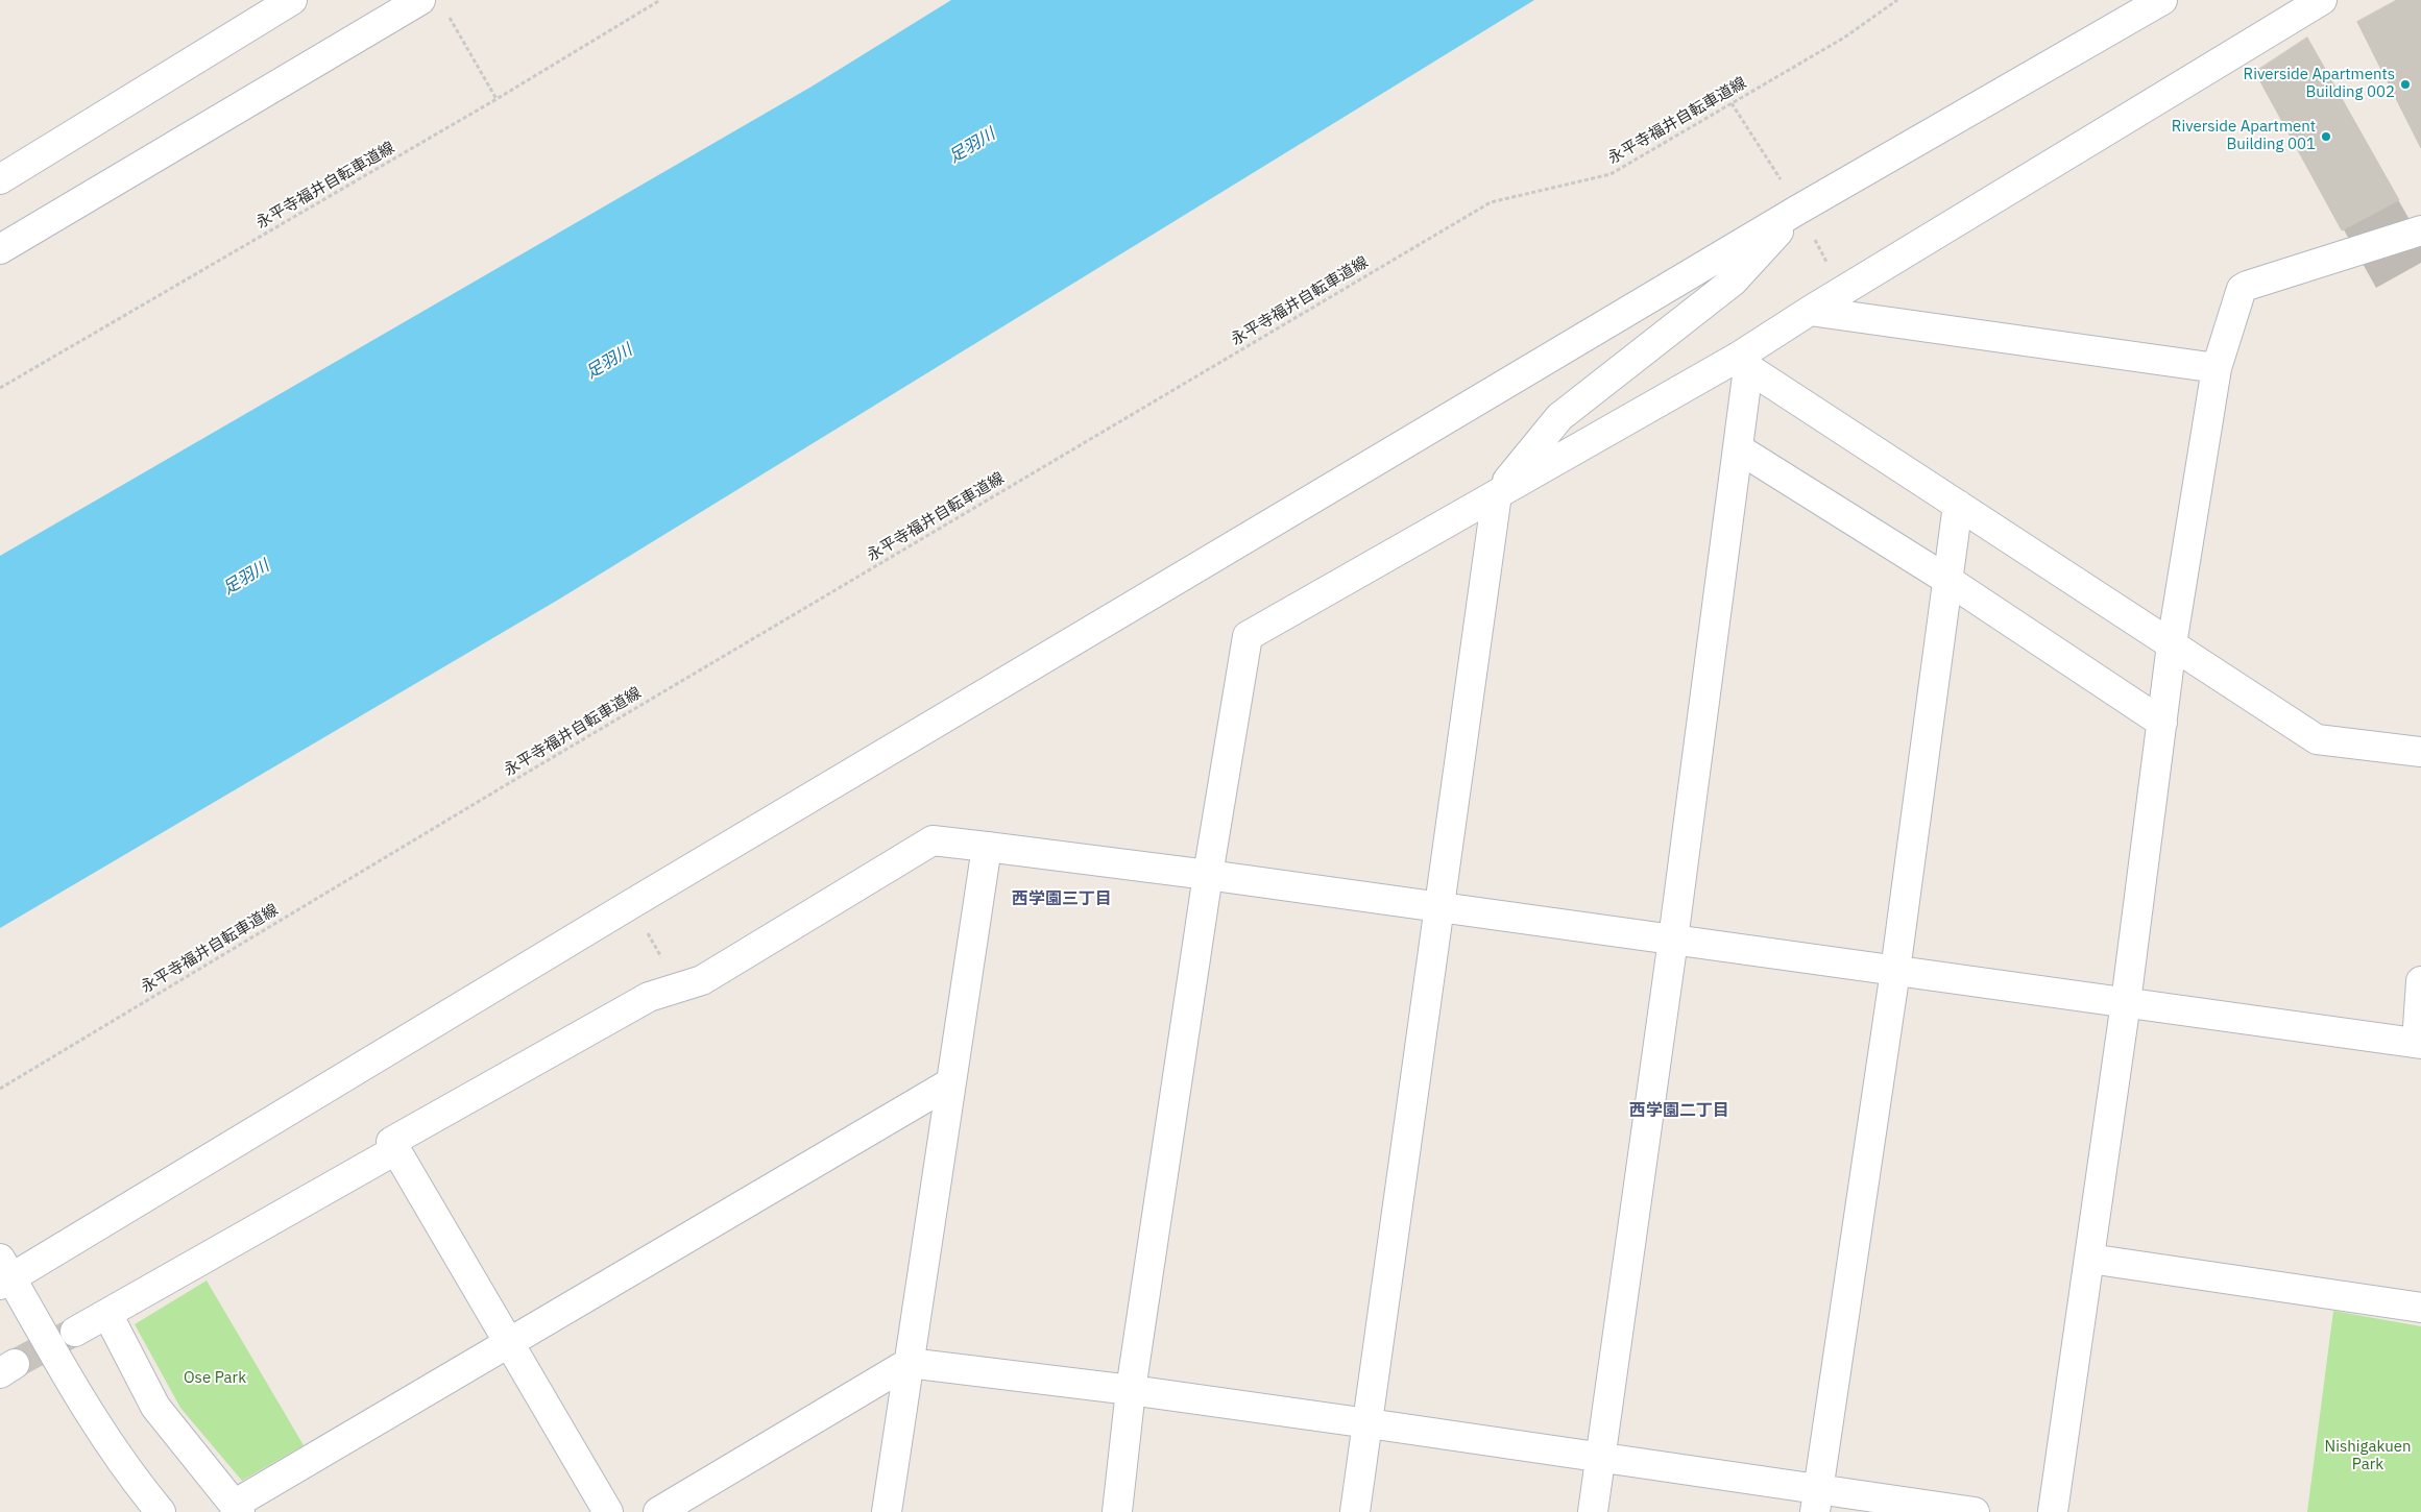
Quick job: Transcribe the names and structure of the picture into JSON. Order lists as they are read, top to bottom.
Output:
{
  "streets": {
    "path": ["永平寺福井自転車道線"]
  },
  "districts": ["西学園三丁目", "西学園二丁目"],
  "water": ["足羽川"],
  "parks": ["Ose Park", "Nishigakuen Park"],
  "places": ["Riverside Apartments Building 002", "Riverside Apartment Building 001"]
}
